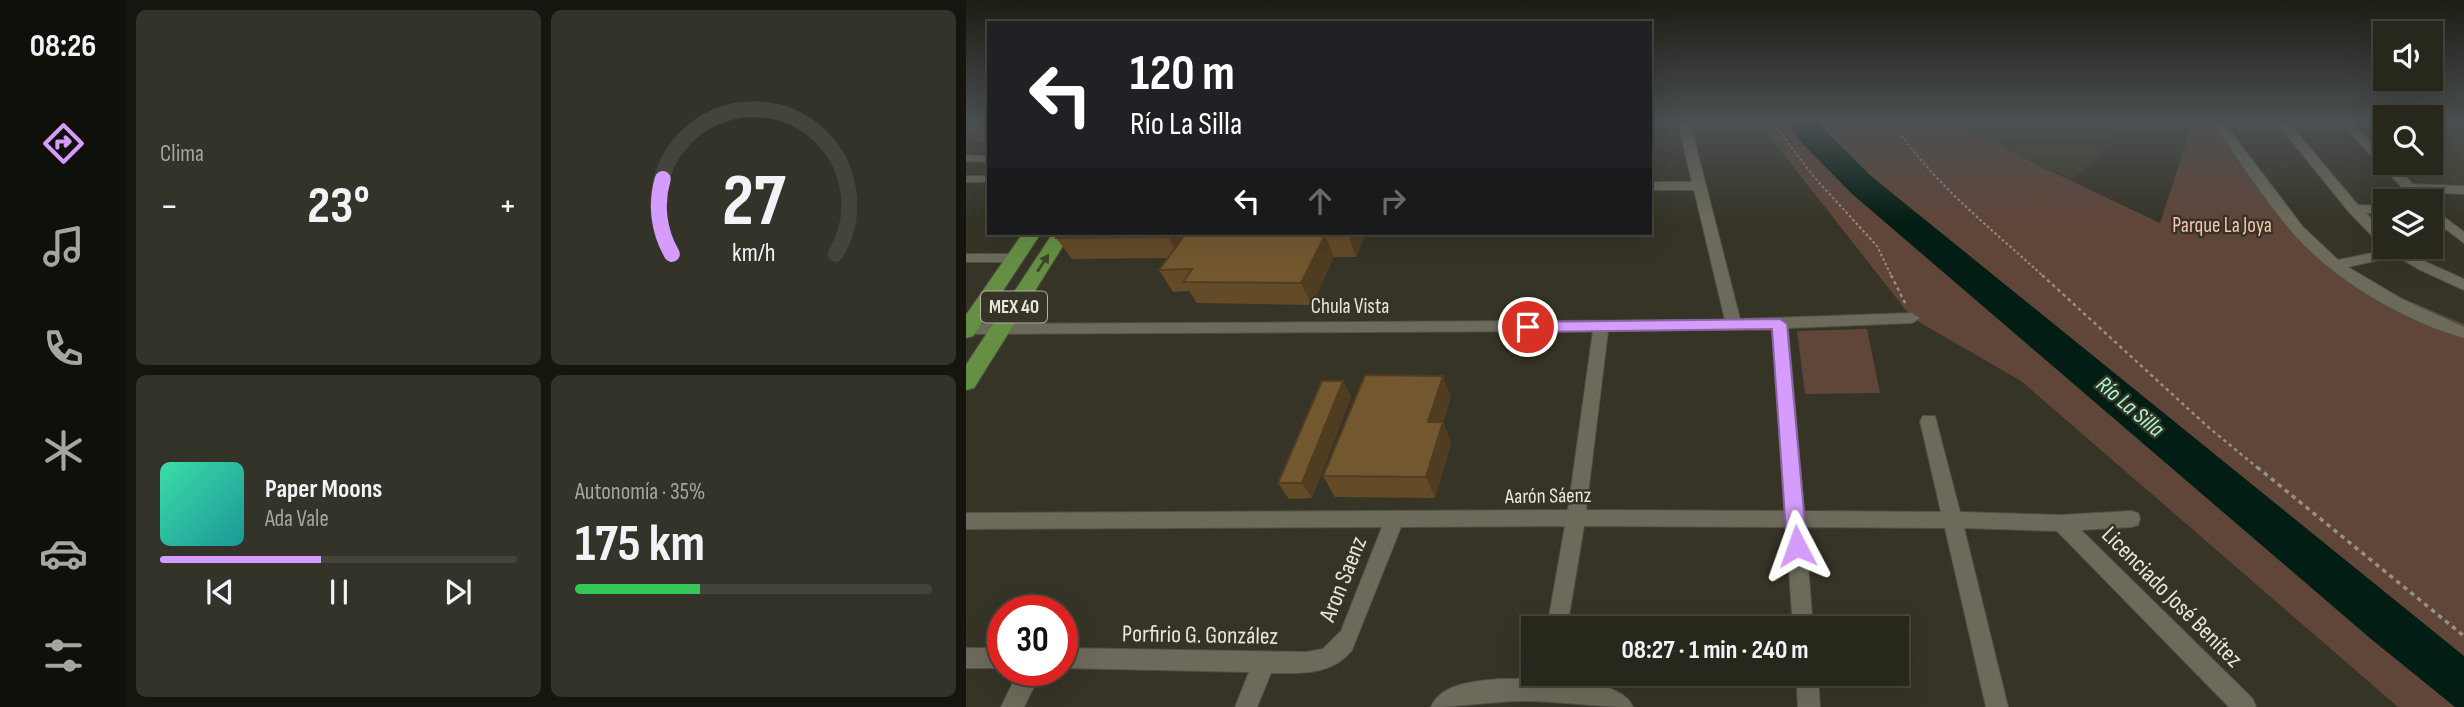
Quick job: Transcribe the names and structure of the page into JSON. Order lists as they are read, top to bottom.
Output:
{
  "streets": {
    "main road": ["MEX 40"],
    "street": [
      "Chula Vista",
      "Aarón Sáenz",
      "Aron Saenz",
      "Licenciado José Benítez",
      "Porfirio G. González"
    ]
  },
  "crossings": [
    ["Chula Vista", "MEX 40"],
    ["Aarón Sáenz", "Aron Saenz"],
    ["Aarón Sáenz", "Licenciado José Benítez"],
    ["Aron Saenz", "Porfirio G. González"]
  ],
  "water": ["Río La Silla"],
  "parks": ["Parque La Joya"],
  "page": {
    "tabs": "08:26",
    "tile": [
      "Clima",
      ["Autonomía · 35%", "175 km"]
    ],
    "turn": ["120 m", "Río La Silla"],
    "heat": ["−", "23°", "+"],
    "song": ["Paper Moons", "Ada Vale"],
    "limit": "30",
    "trip": "08:27 · 1 min · 240 m",
    "gauge": ["27", "km/h"]
  }
}
